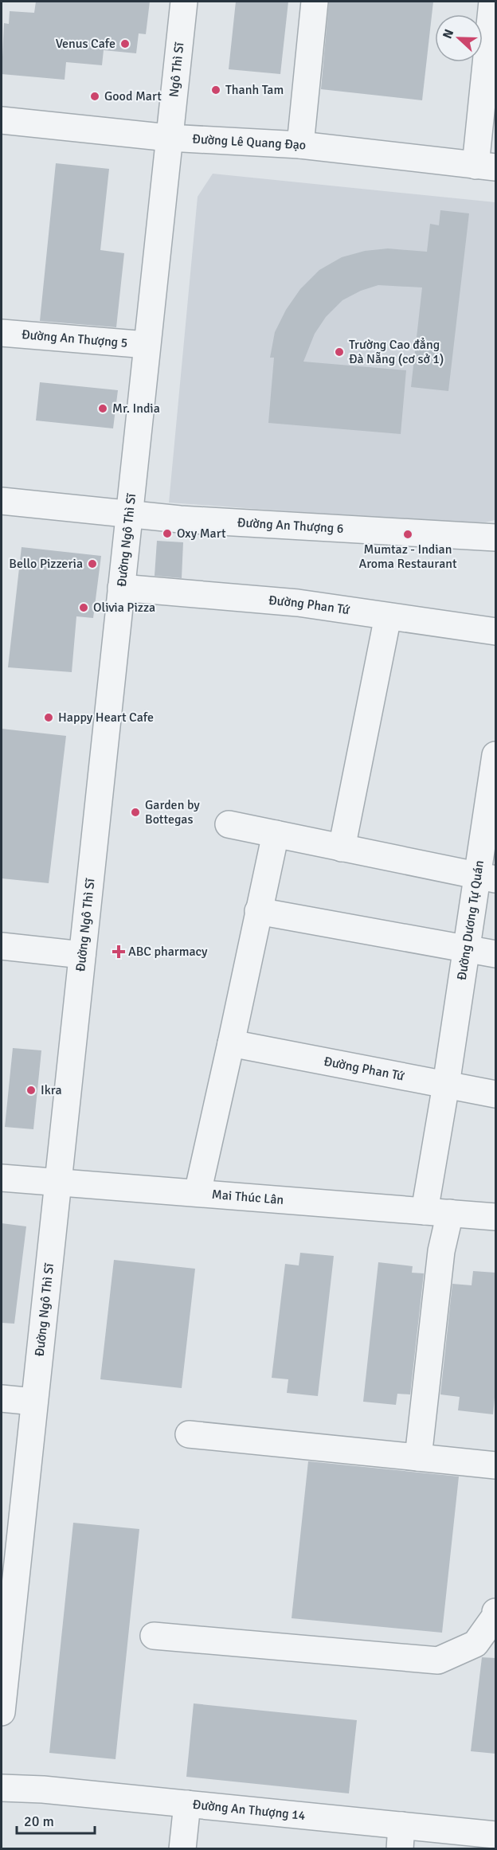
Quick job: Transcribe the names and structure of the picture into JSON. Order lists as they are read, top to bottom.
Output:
{
  "streets": {
    "street": [
      "Ngô Thì Sĩ",
      "Đường Lê Quang Đạo",
      "Đường An Thượng 5",
      "Đường An Thượng 6",
      "Đường Ngô Thì Sĩ",
      "Đường Phan Tứ",
      "Đường Dương Tự Quán",
      "Mai Thúc Lân",
      "Đường An Thượng 14"
    ]
  },
  "crossings": [
    ["Ngô Thì Sĩ", "Đường Lê Quang Đạo"],
    ["Ngô Thì Sĩ", "Đường Ngô Thì Sĩ"],
    ["Đường Lê Quang Đạo", "Đường Ngô Thì Sĩ"],
    ["Đường An Thượng 5", "Đường Ngô Thì Sĩ"],
    ["Đường An Thượng 6", "Đường Ngô Thì Sĩ"],
    ["Đường Ngô Thì Sĩ", "Đường Phan Tứ"],
    ["Đường Ngô Thì Sĩ", "Mai Thúc Lân"],
    ["Đường Phan Tứ", "Đường Dương Tự Quán"],
    ["Đường Dương Tự Quán", "Mai Thúc Lân"]
  ],
  "places": {
    "other": [
      "Venus Cafe",
      "Thanh Tam",
      "Good Mart",
      "Trường Cao đẳng Đà Nẵng (cơ sở 1)",
      "Mr. India",
      "Oxy Mart",
      "Mumtaz - Indian Aroma Restaurant",
      "Bello Pizzeria",
      "Olivia Pizza",
      "Happy Heart Cafe",
      "Garden by Bottegas",
      "Ikra"
    ],
    "health": ["ABC pharmacy"]
  },
  "scale_bar": "20 m",
  "north": "left"
}
